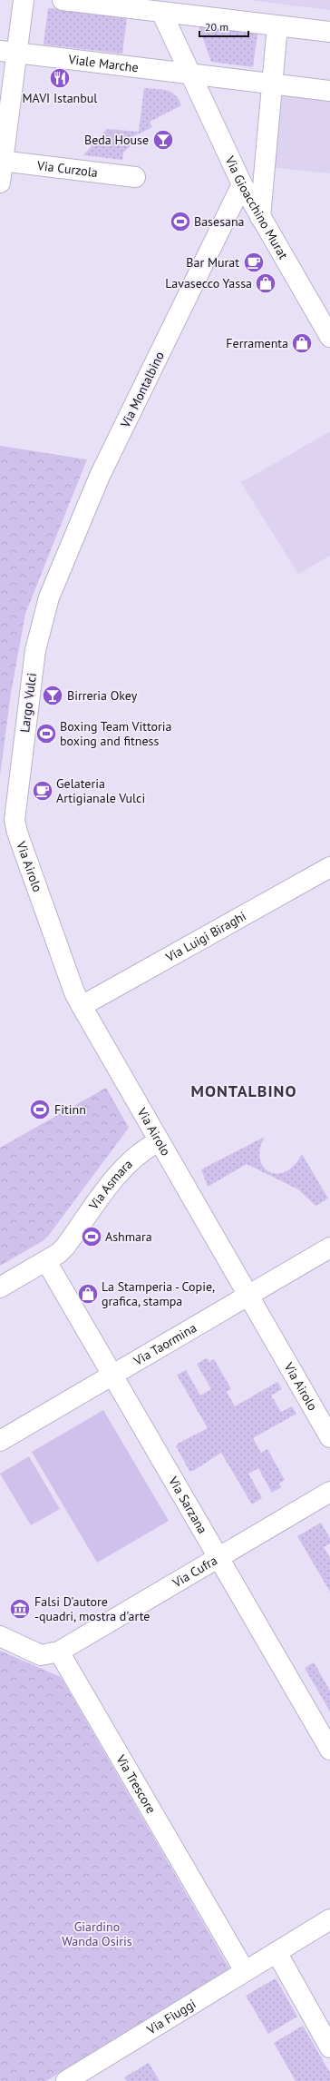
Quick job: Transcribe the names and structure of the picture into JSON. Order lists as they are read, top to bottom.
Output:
{
  "streets": {
    "street": [
      "Viale Marche",
      "Via Curzola",
      "Via Gioacchino Murat",
      "Via Montalbino",
      "Largo Vulci",
      "Via Airolo",
      "Via Luigi Biraghi",
      "Via Asmara",
      "Via Taormina",
      "Via Sarzana",
      "Via Cufra",
      "Via Trescore",
      "Via Fiuggi"
    ]
  },
  "crossings": [
    ["Viale Marche", "Via Gioacchino Murat"],
    ["Via Gioacchino Murat", "Via Montalbino"],
    ["Via Montalbino", "Largo Vulci"],
    ["Largo Vulci", "Via Airolo"],
    ["Via Airolo", "Via Luigi Biraghi"],
    ["Via Airolo", "Via Asmara"],
    ["Via Airolo", "Via Taormina"],
    ["Via Asmara", "Via Sarzana"],
    ["Via Taormina", "Via Sarzana"],
    ["Via Sarzana", "Via Cufra"],
    ["Via Cufra", "Via Trescore"],
    ["Via Trescore", "Via Fiuggi"]
  ],
  "districts": ["MONTALBINO"],
  "parks": ["Giardino Wanda Osiris"],
  "places": {
    "restaurant": ["MAVI Istanbul"],
    "bar": ["Beda House", "Birreria Okey"],
    "sports": [
      "Basesana",
      "Boxing Team Vittoria boxing and fitness",
      "Fitinn",
      "Ashmara"
    ],
    "cafe": ["Bar Murat", "Gelateria Artigianale Vulci"],
    "shop": ["Lavasecco Yassa", "Ferramenta", "La Stamperia - Copie, grafica, stampa"],
    "museum": ["Falsi D'autore -quadri, mostra d'arte"]
  },
  "scale_bar": "20 m"
}
